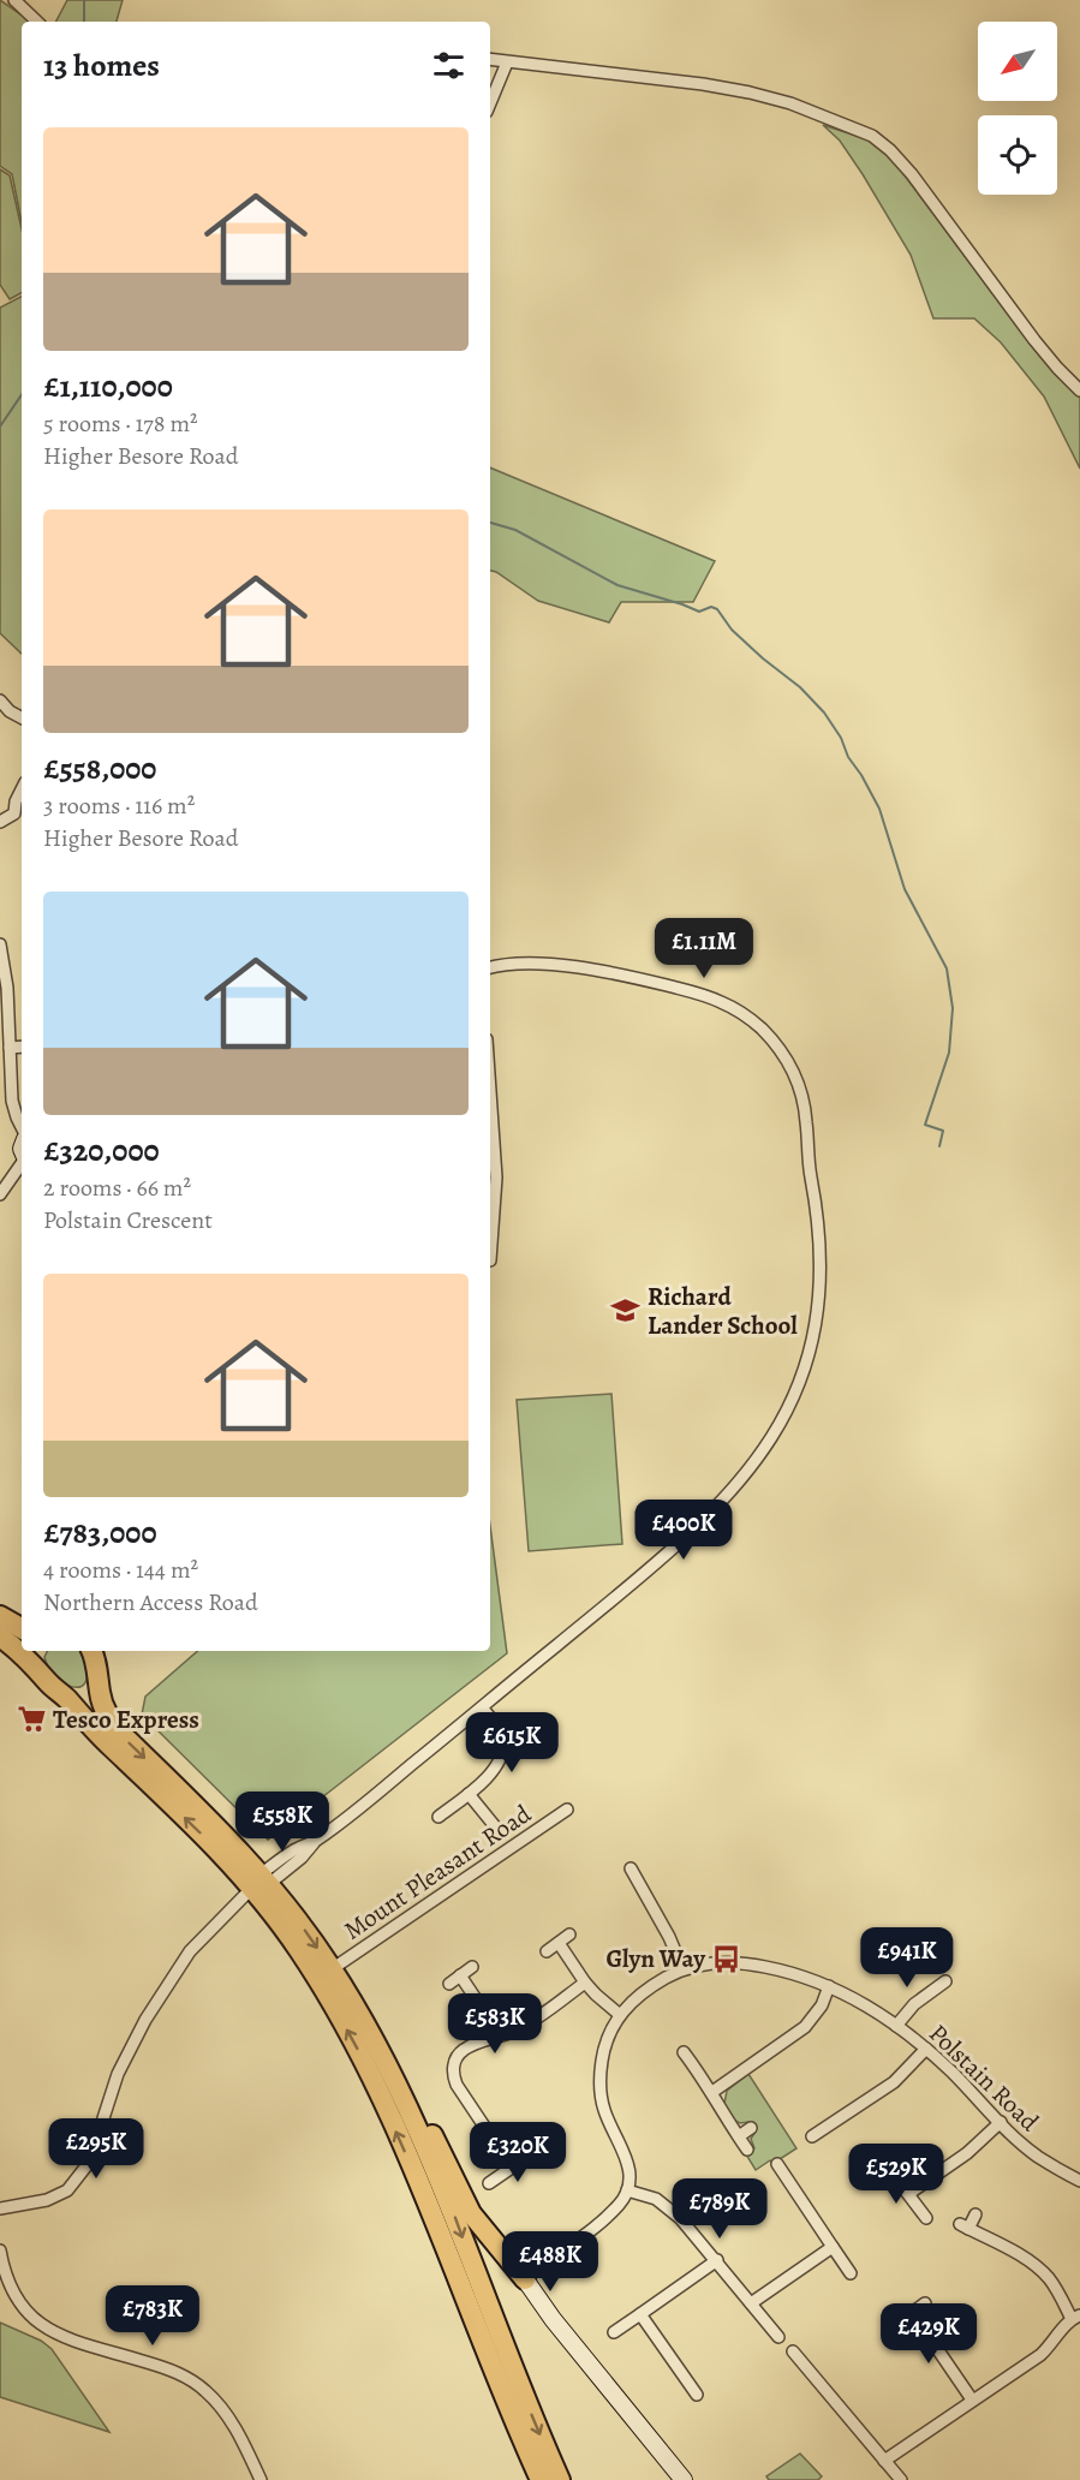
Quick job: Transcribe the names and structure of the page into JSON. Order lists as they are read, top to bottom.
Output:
{
  "streets": {
    "street": ["Mount Pleasant Road", "Polstain Road"]
  },
  "places": {
    "school or university": ["Richard Lander School"],
    "supermarket": ["Tesco Express"],
    "bus stop": ["Glyn Way"]
  },
  "north": "bottom left",
  "page": {
    "heading": "13 homes",
    "list": [
      {
        "name": "£1,110,000",
        "note": "5 rooms · 178 m² · Higher Besore Road"
      },
      {
        "name": "£558,000",
        "note": "3 rooms · 116 m² · Higher Besore Road"
      },
      {
        "name": "£320,000",
        "note": "2 rooms · 66 m² · Polstain Crescent"
      },
      {
        "name": "£783,000",
        "note": "4 rooms · 144 m² · Northern Access Road"
      }
    ],
    "price": [
      "£1.11M",
      "£400K",
      "£615K",
      "£558K",
      "£941K",
      "£583K",
      "£295K",
      "£320K",
      "£529K",
      "£789K",
      "£488K",
      "£783K",
      "£429K"
    ]
  }
}
